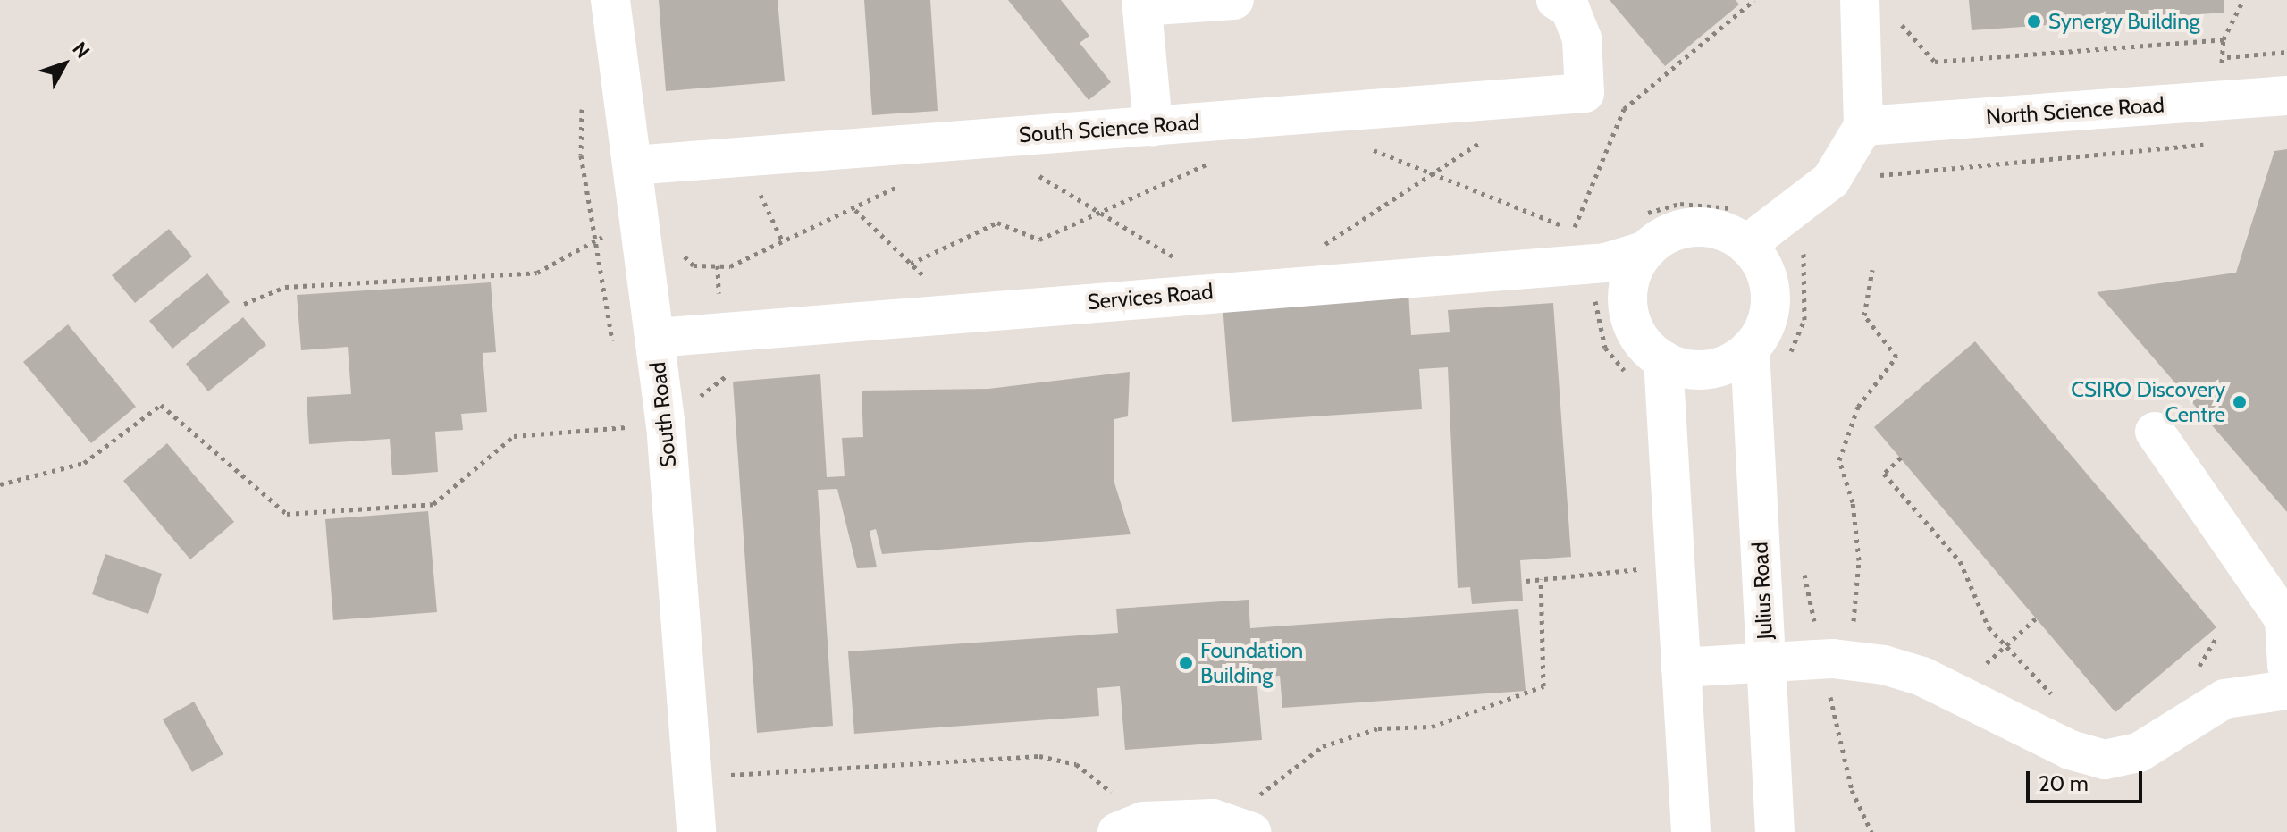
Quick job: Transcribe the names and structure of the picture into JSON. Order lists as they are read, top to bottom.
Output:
{
  "streets": {
    "street": [
      "North Science Road",
      "South Science Road",
      "Services Road",
      "South Road",
      "Julius Road"
    ]
  },
  "crossings": [
    ["South Science Road", "South Road"],
    ["Services Road", "South Road"],
    ["Services Road", "Julius Road"]
  ],
  "places": ["Synergy Building", "CSIRO Discovery Centre", "Foundation Building"],
  "scale_bar": "20 m",
  "north": "top right"
}
